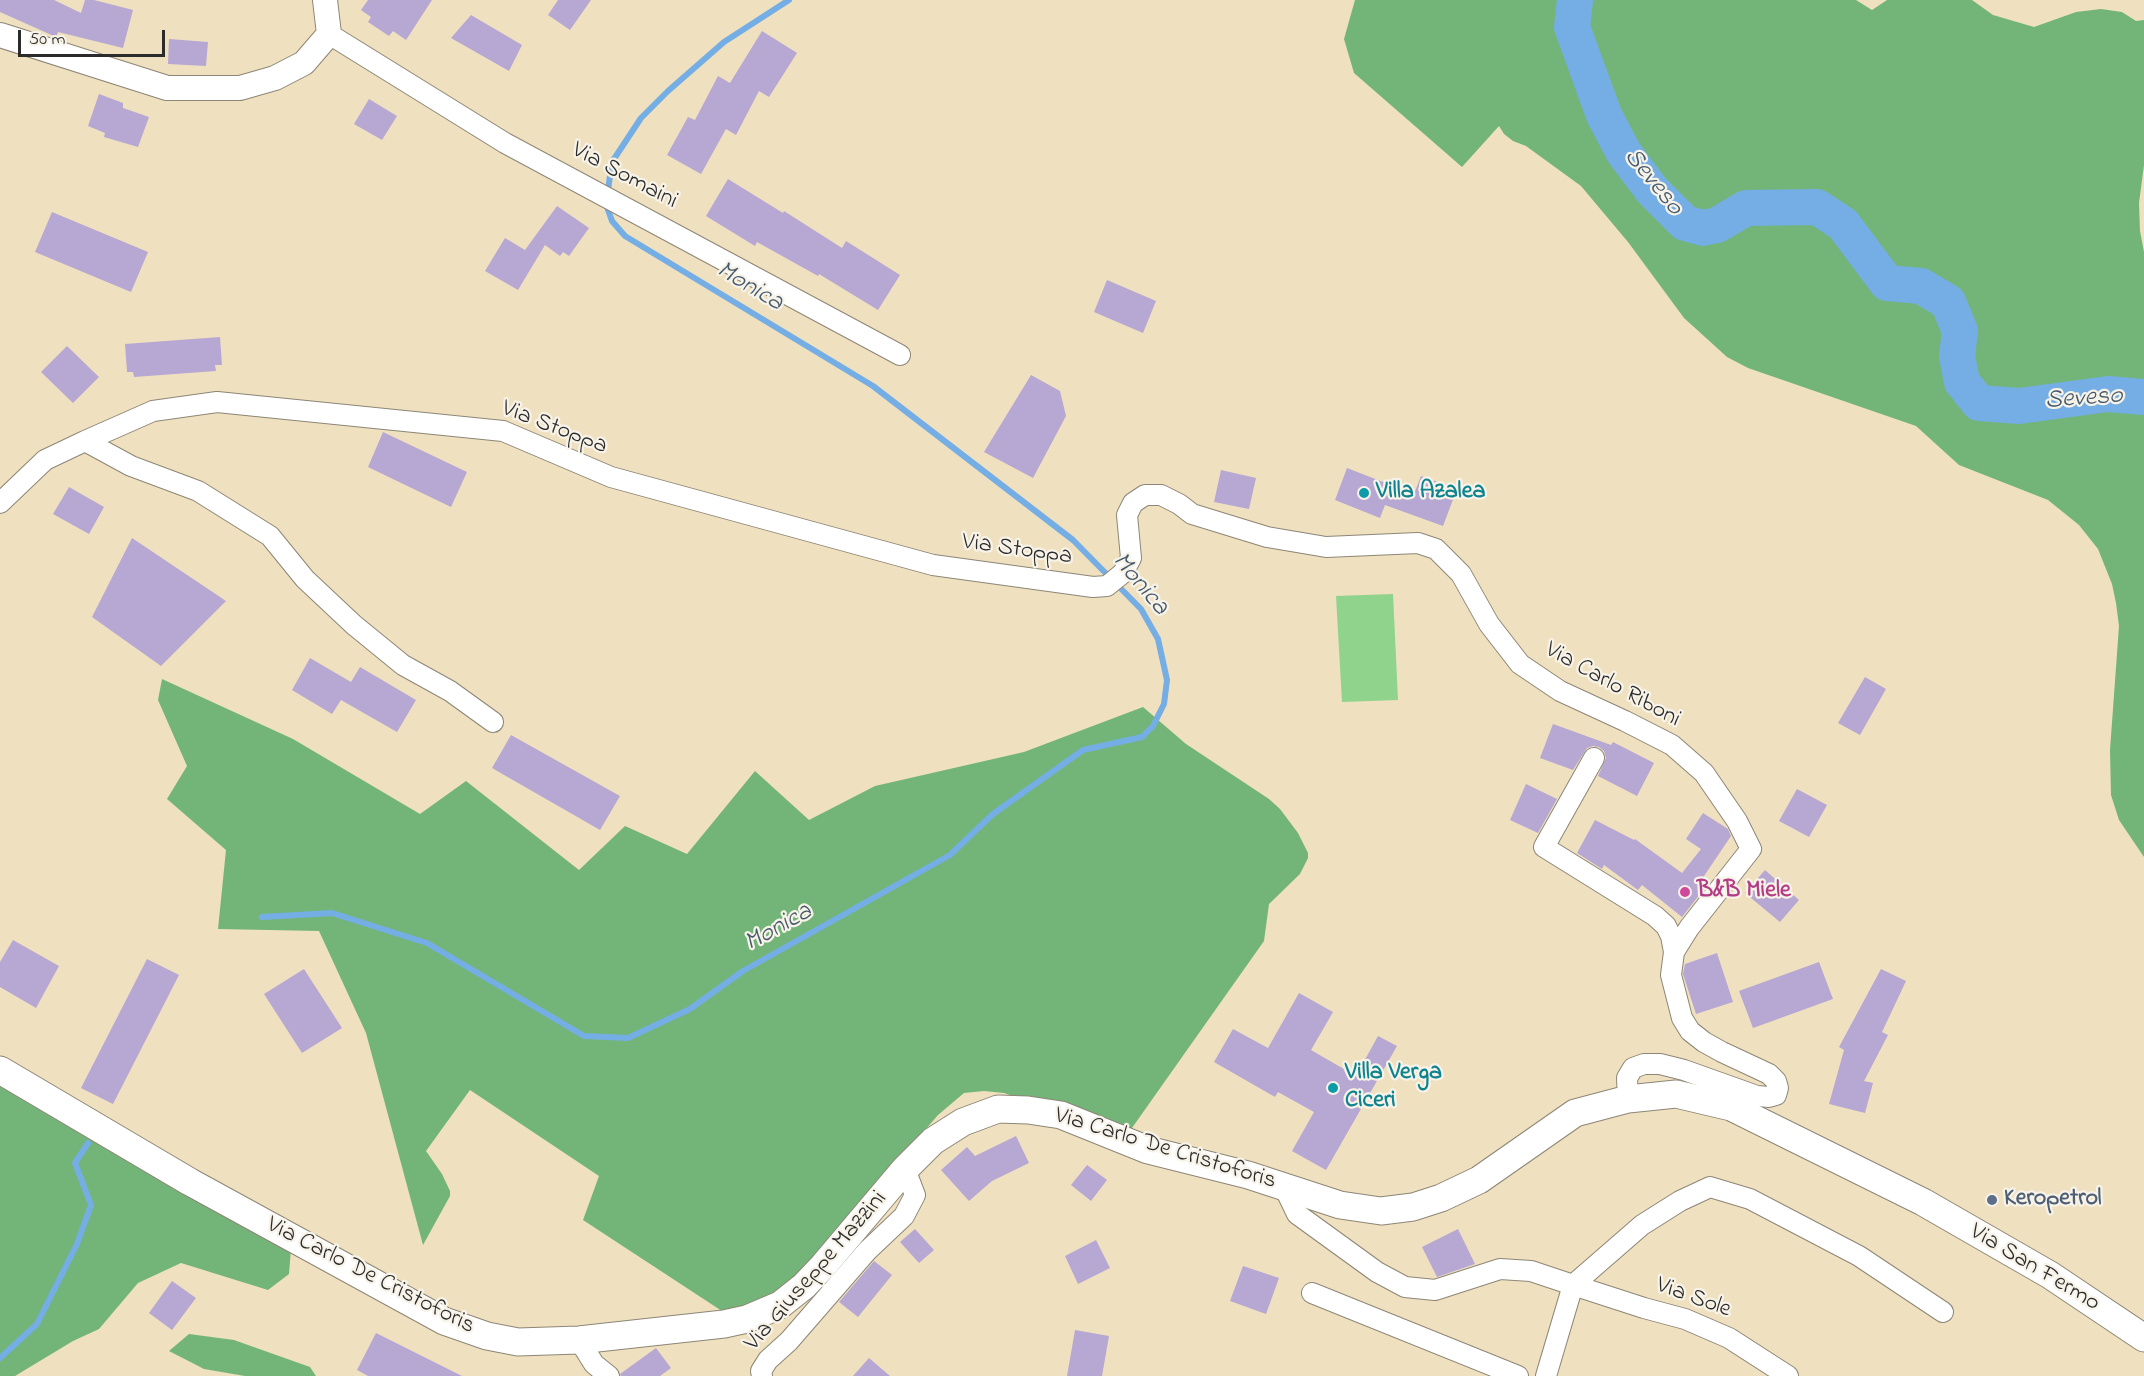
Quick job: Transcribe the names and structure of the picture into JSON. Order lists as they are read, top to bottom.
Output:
{
  "streets": {
    "main road": ["Via Carlo De Cristoforis", "Via San Fermo"],
    "street": [
      "Via Somaini",
      "Via Stoppa",
      "Via Carlo Riboni",
      "Via Giuseppe Mazzini",
      "Via Sole"
    ]
  },
  "crossings": [
    ["Via Stoppa", "Via Carlo Riboni"],
    ["Via Carlo De Cristoforis", "Via San Fermo"],
    ["Via Carlo De Cristoforis", "Via Giuseppe Mazzini"],
    ["Via Carlo De Cristoforis", "Via Sole"]
  ],
  "water": ["Seveso", "Monica"],
  "places": [
    "Villa Azalea",
    "B&B Miele",
    "Villa Verga Ciceri",
    "Keropetrol"
  ],
  "scale_bar": "50 m"
}
